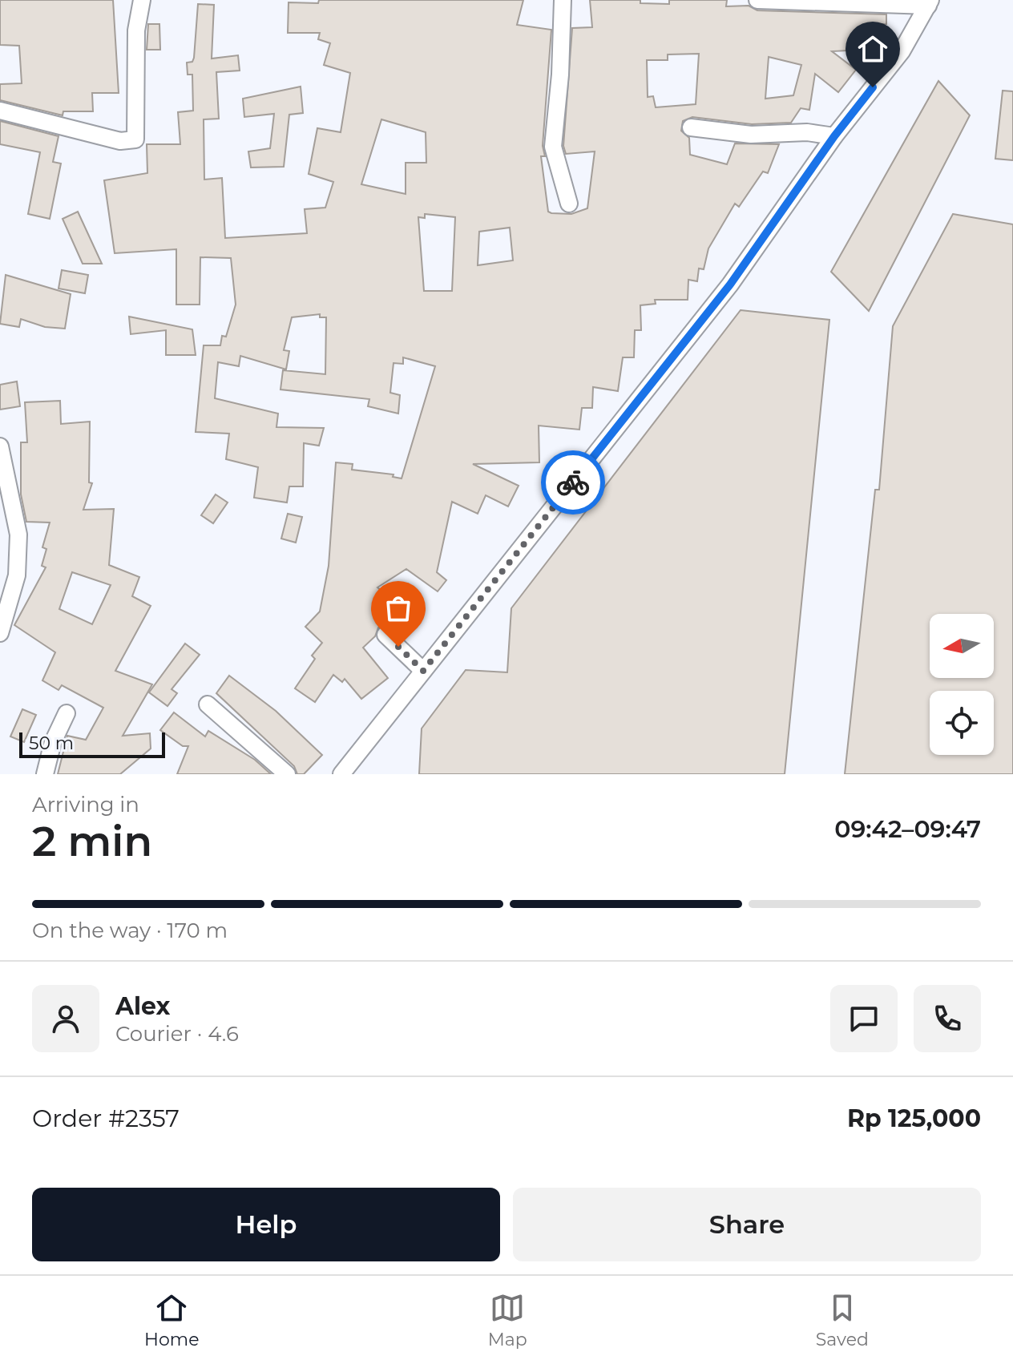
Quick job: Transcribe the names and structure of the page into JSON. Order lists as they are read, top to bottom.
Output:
{
  "scale_bar": "50 m",
  "north": "left",
  "page": {
    "scale": "50 m",
    "heading": ["2 min", "Arriving in", "09:42–09:47"],
    "panel": [
      "Alex",
      "Courier · 4.6",
      "Order #2357",
      "Rp 125,000"
    ],
    "bar": "On the way · 170 m",
    "buttons": ["Help", "Share"],
    "tabs": ["Home", "Map", "Saved"]
  }
}
